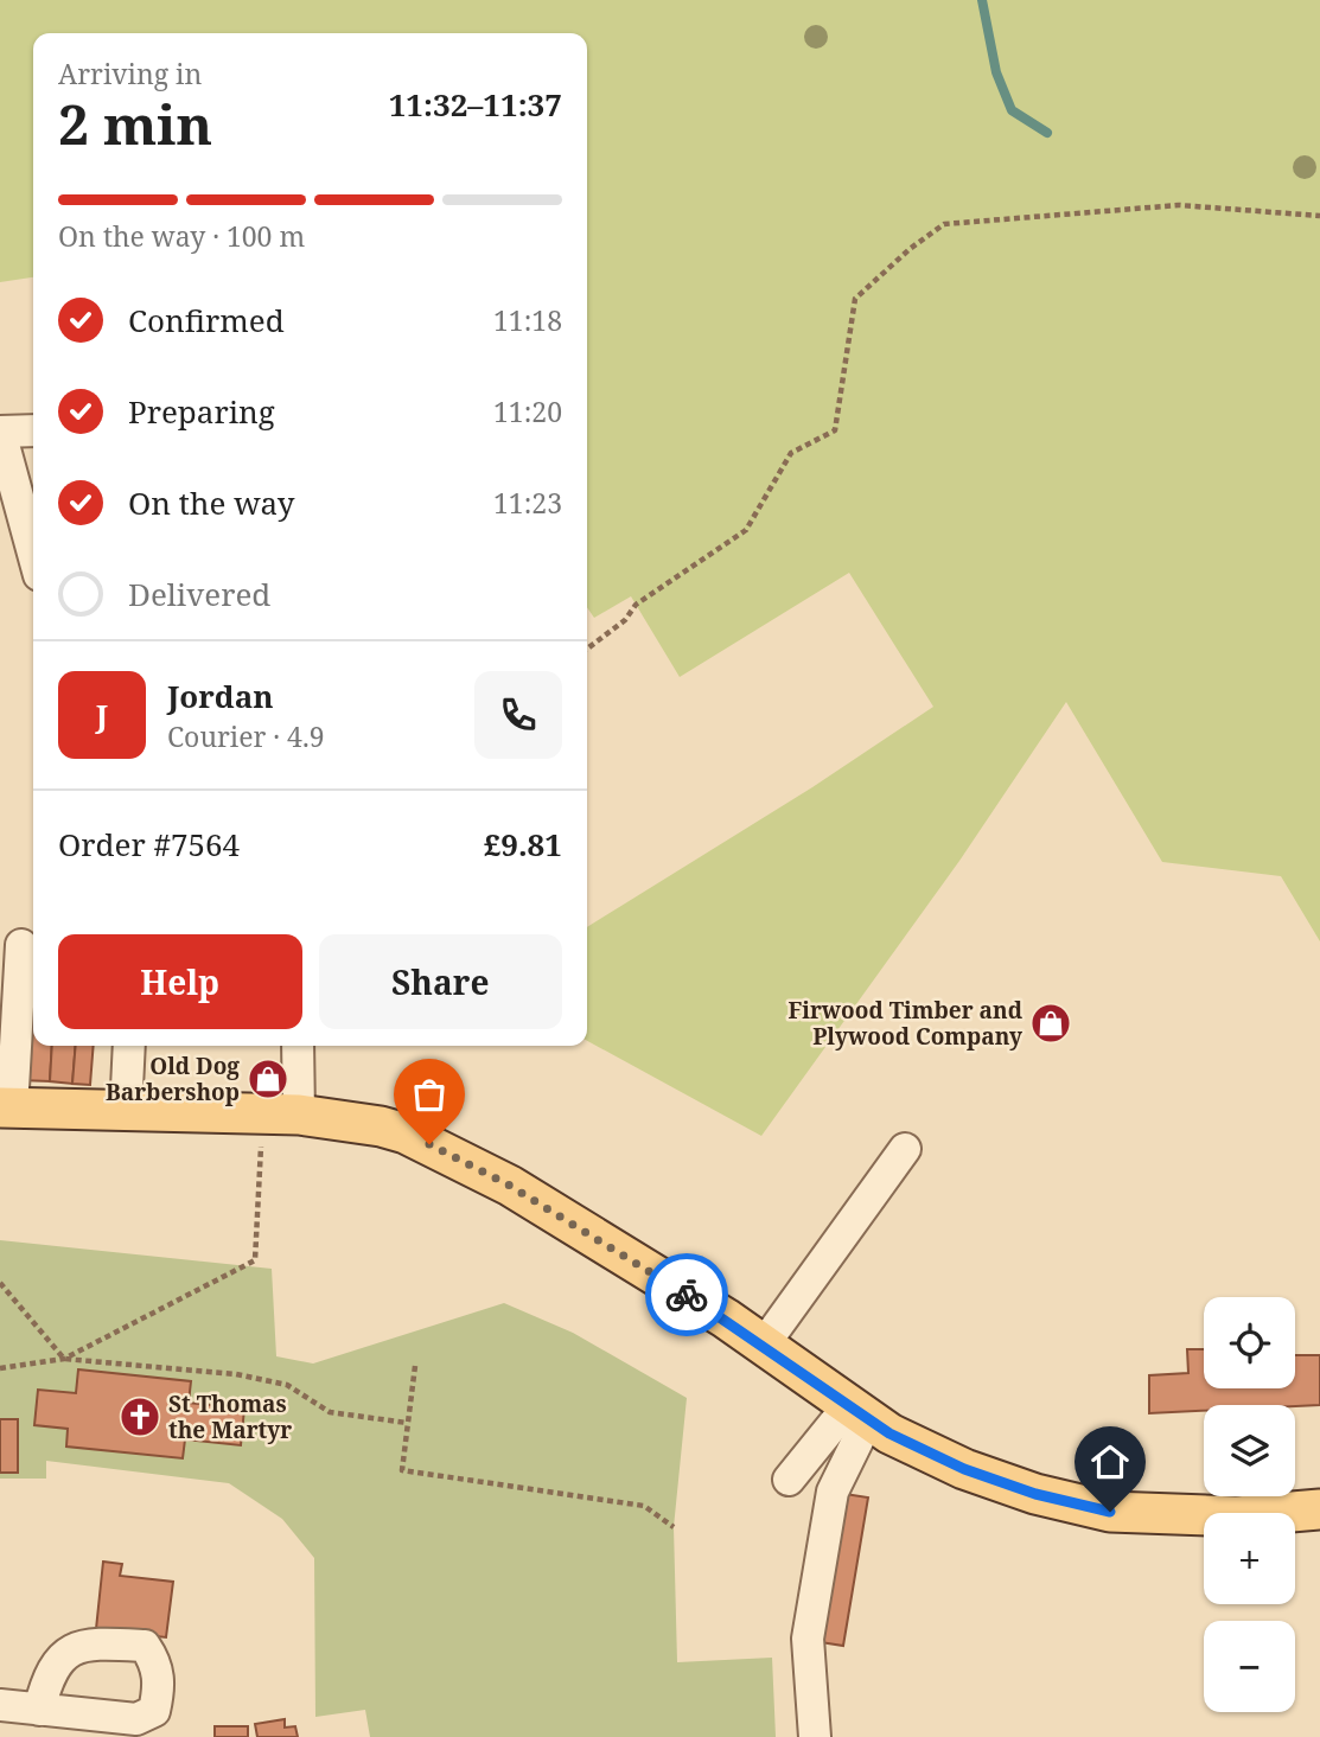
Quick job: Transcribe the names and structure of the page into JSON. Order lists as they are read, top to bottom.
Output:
{
  "places": {
    "shop": ["Firwood Timber and Plywood Company", "Old Dog Barbershop"],
    "church": ["St Thomas the Martyr"]
  },
  "page": {
    "heading": ["2 min", "Arriving in", "11:32–11:37"],
    "panel": [
      "Jordan",
      "Courier · 4.9",
      "Order #7564",
      "£9.81"
    ],
    "bar": "On the way · 100 m",
    "list": [
      ["Confirmed", "11:18"],
      ["Preparing", "11:20"],
      ["On the way", "11:23"],
      "Delivered"
    ],
    "round": "J",
    "buttons": ["Help", "Share"],
    "map_buttons": ["+", "−"]
  }
}
